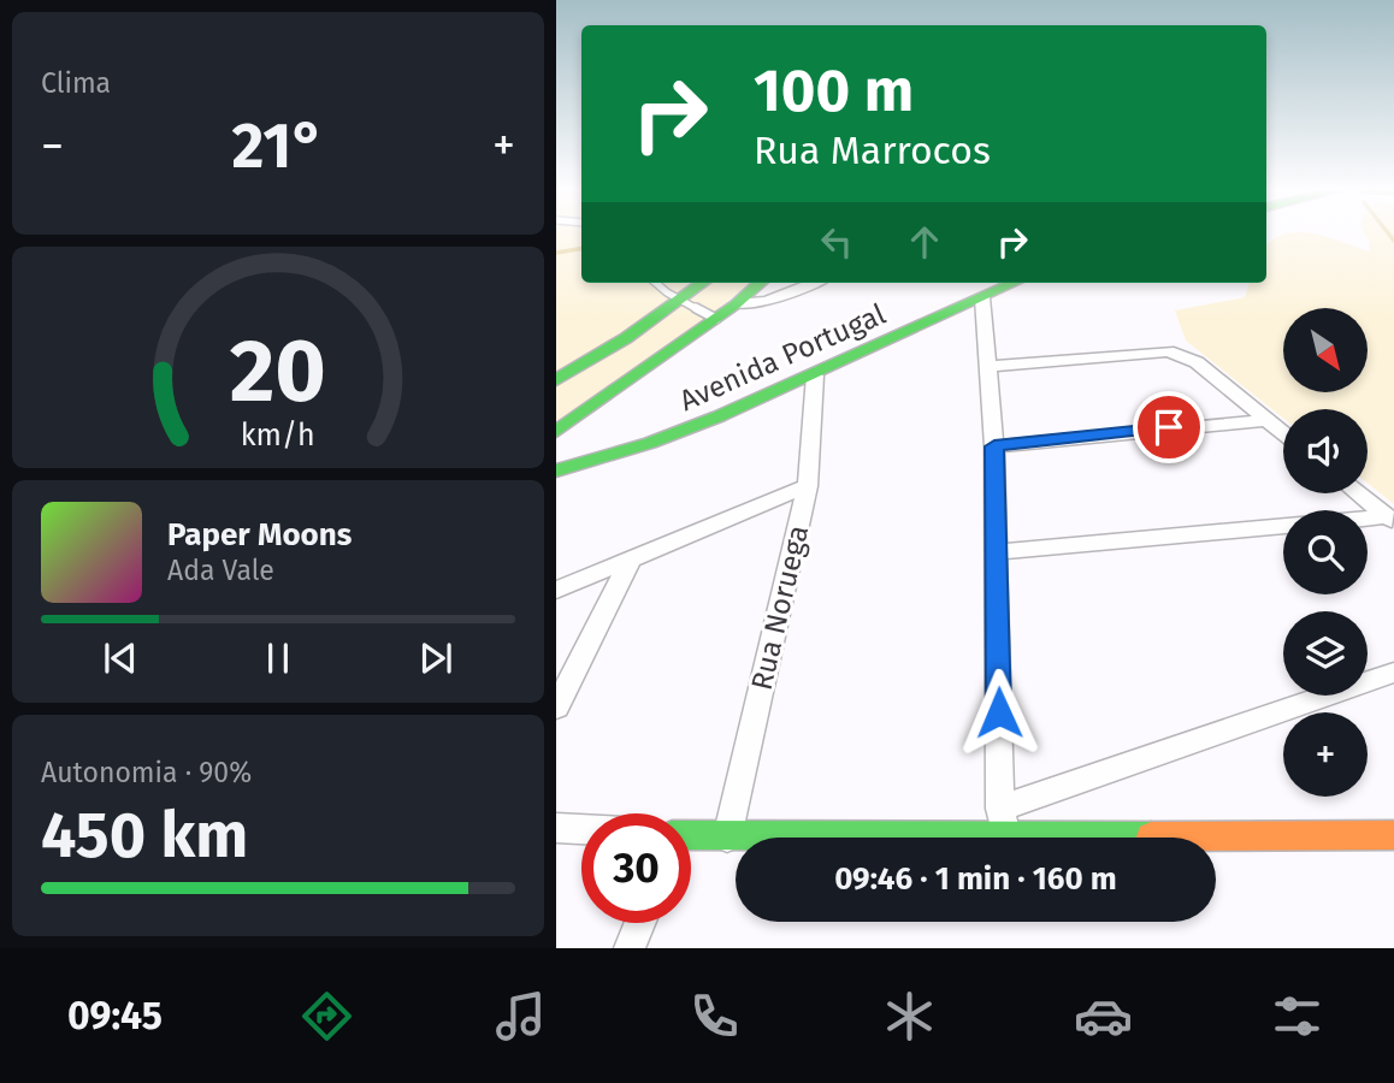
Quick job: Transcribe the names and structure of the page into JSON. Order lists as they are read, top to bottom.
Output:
{
  "streets": {
    "street": ["Avenida Portugal", "Rua Noruega"]
  },
  "crossings": [
    ["Avenida Portugal", "Rua Noruega"]
  ],
  "north": "bottom right",
  "page": {
    "tile": [
      "Clima",
      ["Autonomia · 90%", "450 km"]
    ],
    "turn": ["100 m", "Rua Marrocos"],
    "heat": ["−", "21°", "+"],
    "map_buttons": "+",
    "song": ["Paper Moons", "Ada Vale"],
    "limit": "30",
    "trip": "09:46 · 1 min · 160 m",
    "tabs": "09:45",
    "gauge": ["20", "km/h"]
  }
}
